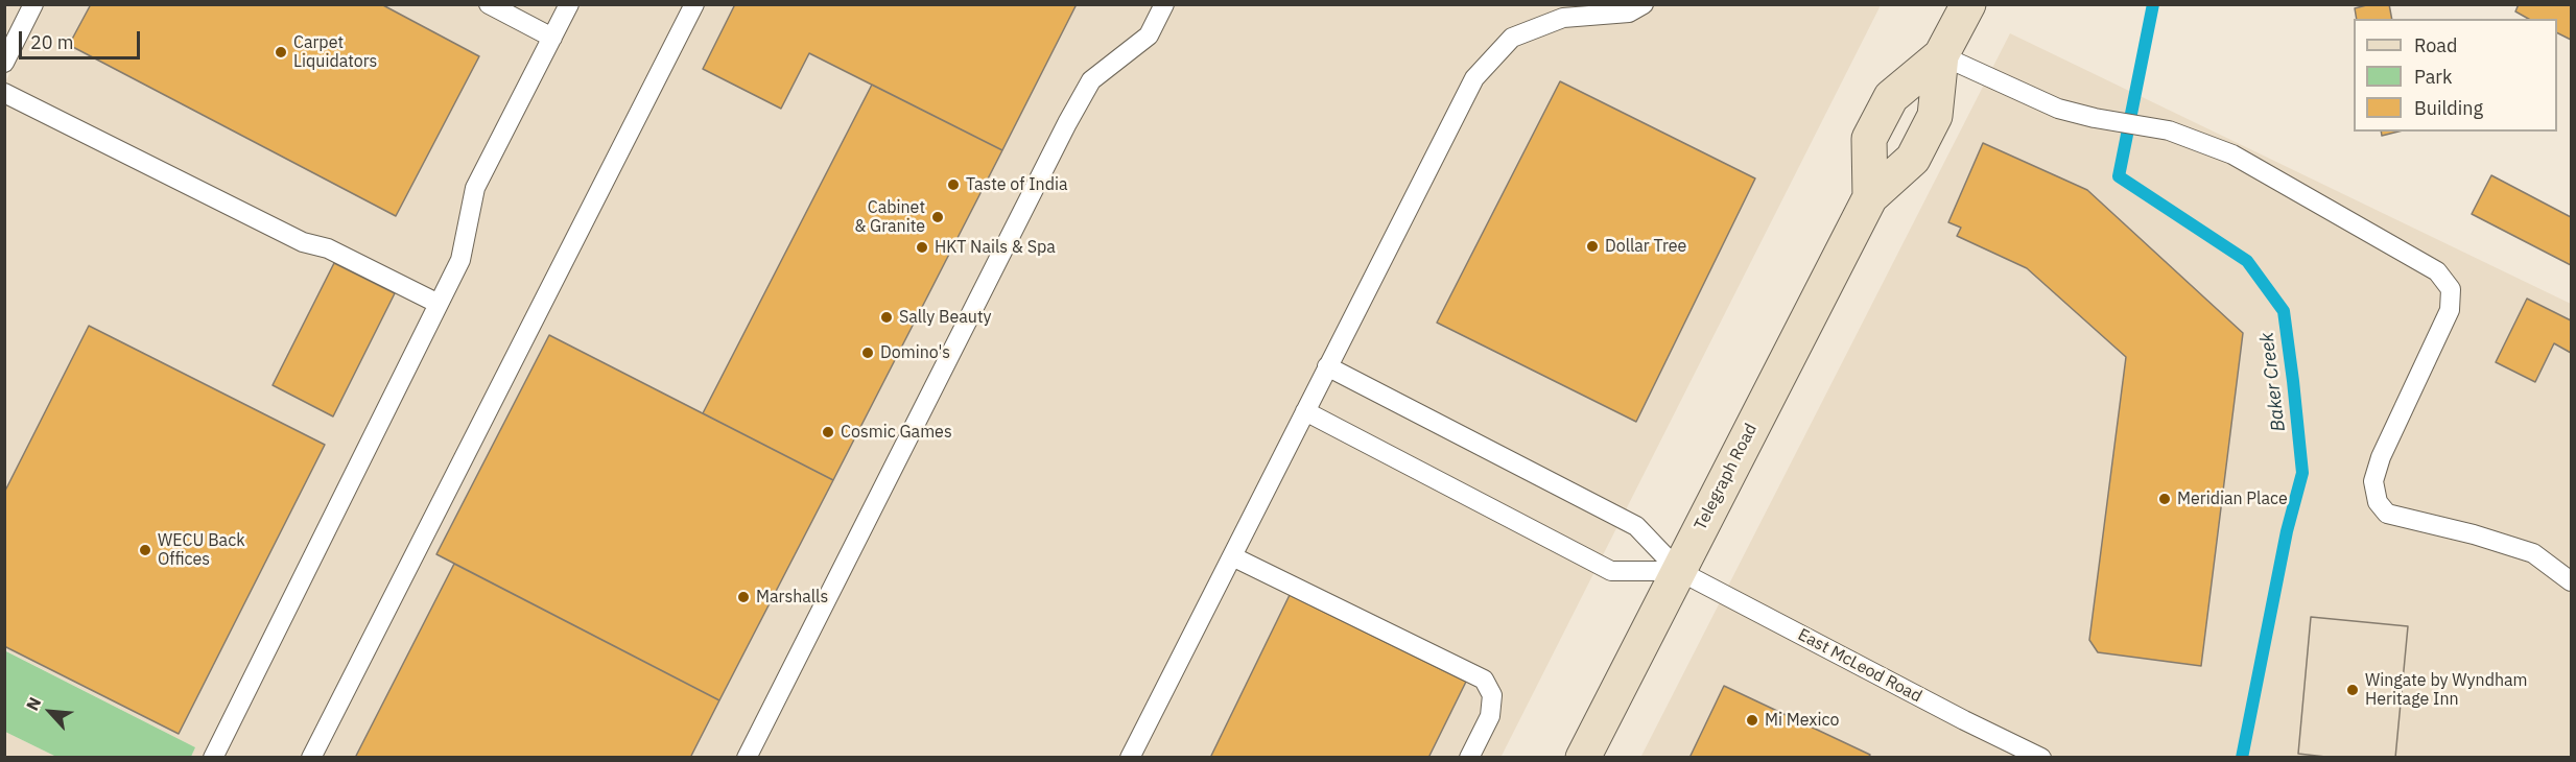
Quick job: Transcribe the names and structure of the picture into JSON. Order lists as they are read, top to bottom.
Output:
{
  "streets": {
    "street": ["Telegraph Road"],
    "lane": ["East McLeod Road"]
  },
  "crossings": [
    ["Telegraph Road", "East McLeod Road"]
  ],
  "water": ["Baker Creek"],
  "places": [
    "Carpet Liquidators",
    "Taste of India",
    "Cabinet & Granite",
    "Dollar Tree",
    "HKT Nails & Spa",
    "Sally Beauty",
    "Domino's",
    "Cosmic Games",
    "Meridian Place",
    "WECU Back Offices",
    "Marshalls",
    "Wingate by Wyndham Heritage Inn",
    "Mi Mexico"
  ],
  "legend": ["Road", "Park", "Building"],
  "scale_bar": "20 m",
  "north": "top left"
}
